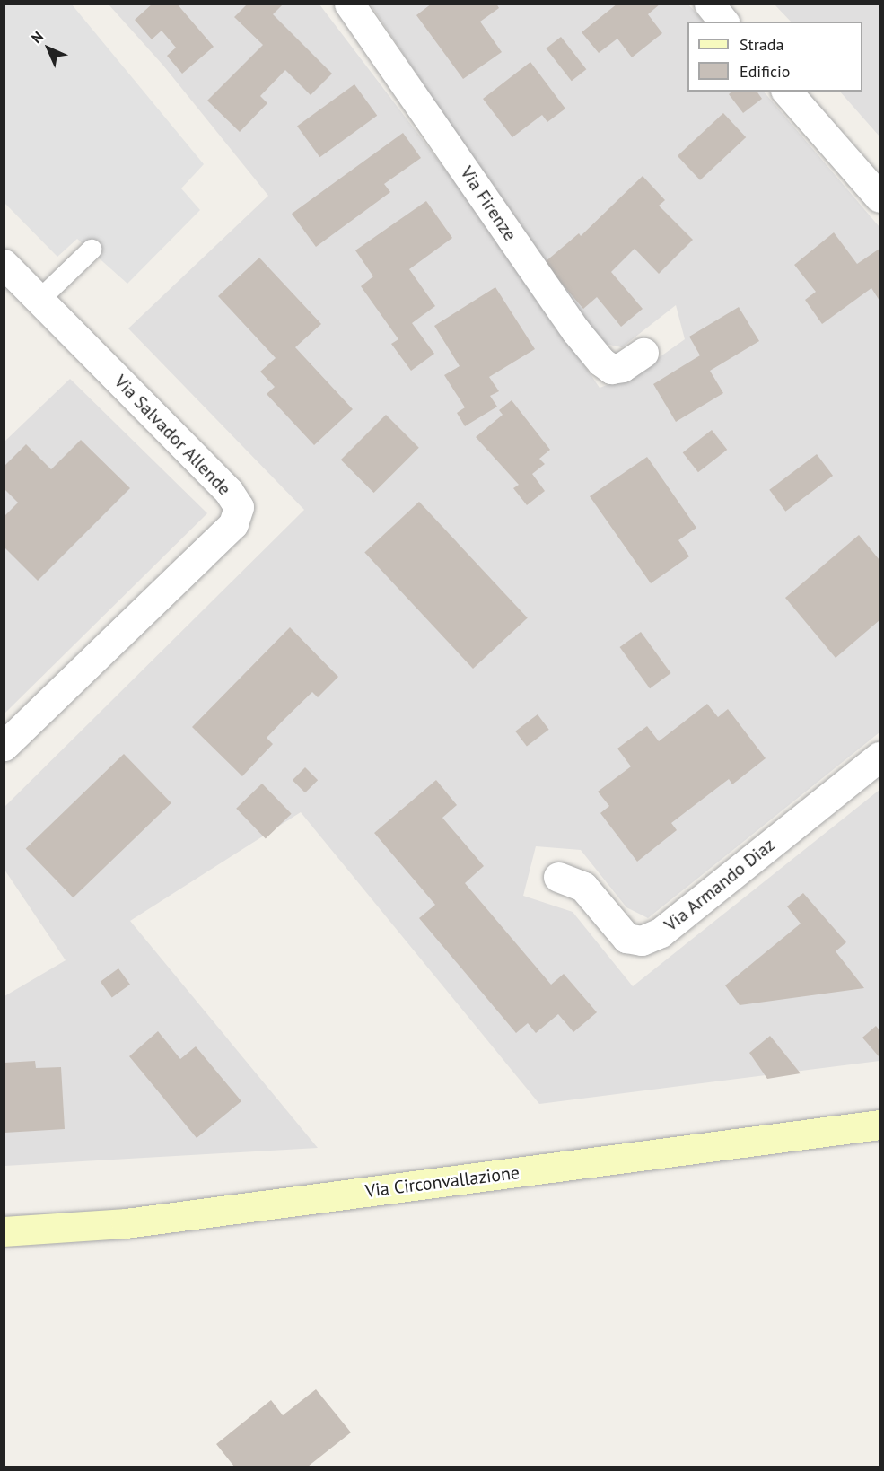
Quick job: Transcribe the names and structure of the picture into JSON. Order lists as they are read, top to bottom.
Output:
{
  "streets": {
    "main road": ["Via Circonvallazione"],
    "street": ["Via Firenze", "Via Salvador Allende", "Via Armando Diaz"]
  },
  "legend": ["Strada", "Edificio"],
  "north": "top left"
}
